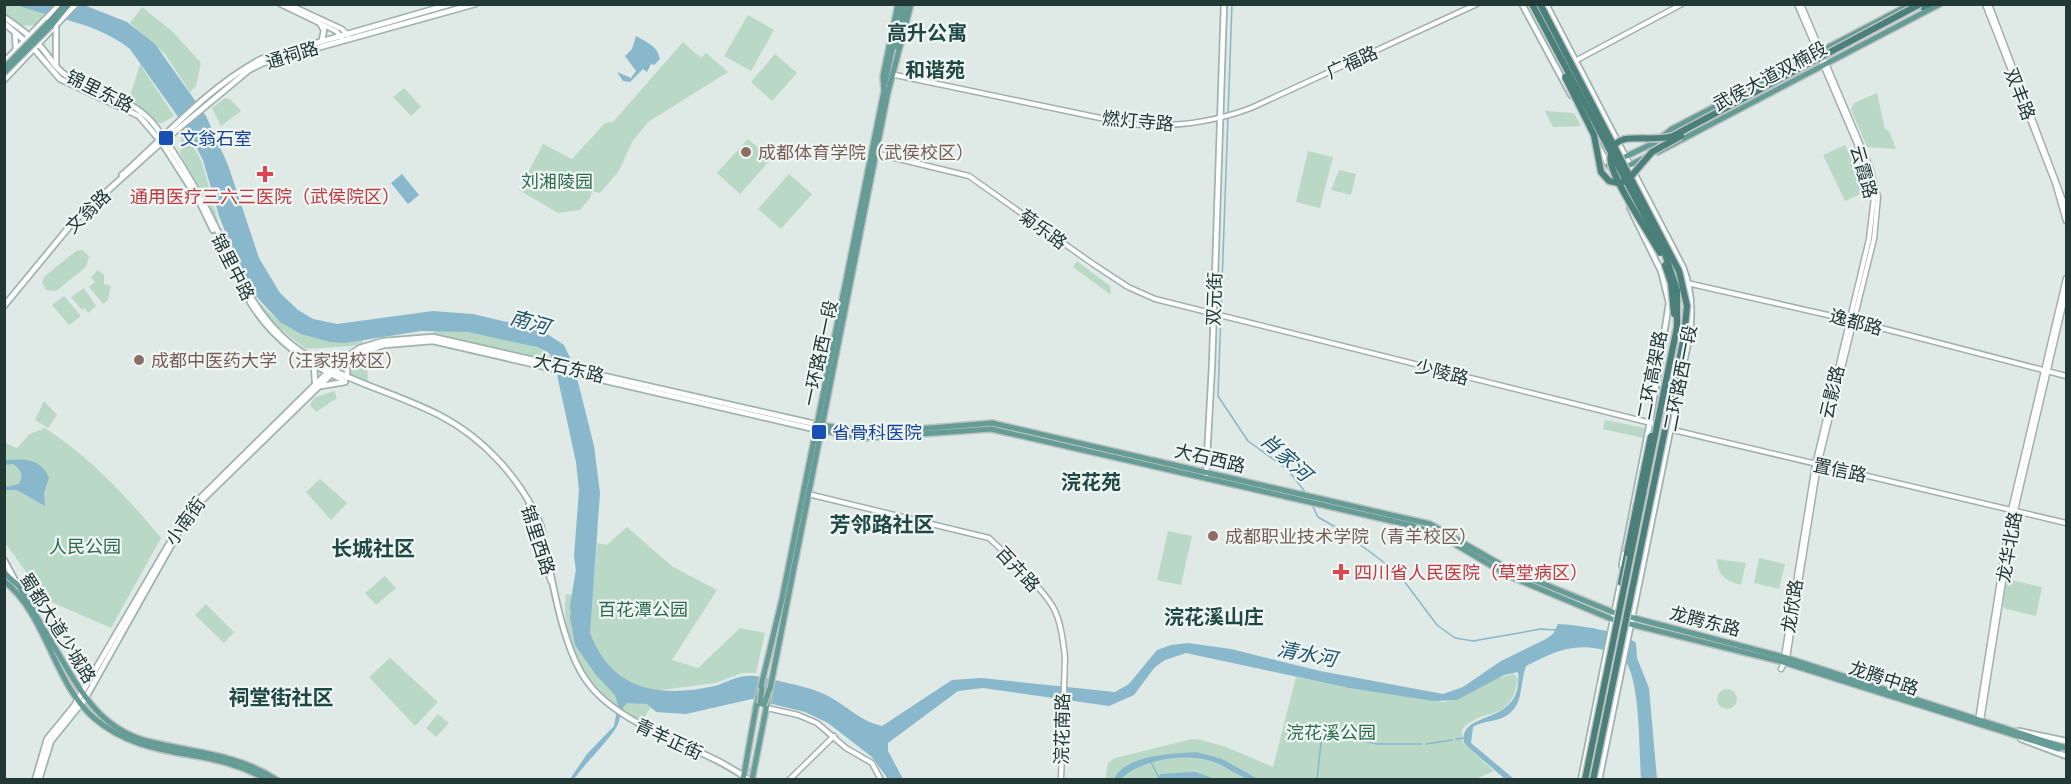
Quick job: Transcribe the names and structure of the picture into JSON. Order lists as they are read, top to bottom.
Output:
{
  "streets": {
    "highway": ["二环高架路"],
    "main road": [
      "通祠路",
      "武侯大道双楠段",
      "锦里东路",
      "文翁路",
      "锦里中路",
      "双元街",
      "一环路西一段",
      "大石东路",
      "二环路西一段",
      "大石西路",
      "小南街",
      "锦里西路",
      "龙腾东路",
      "蜀都大道少城路",
      "龙腾中路",
      "青羊正街"
    ],
    "street": [
      "广福路",
      "双丰路",
      "燃灯寺路",
      "云霞路",
      "菊乐路",
      "逸都路",
      "少陵路",
      "云影路",
      "置信路",
      "龙华北路",
      "百卉路",
      "龙欣路",
      "浣花南路"
    ]
  },
  "crossings": [
    ["通祠路", "文翁路"],
    ["广福路", "燃灯寺路"],
    ["武侯大道双楠段", "云霞路"],
    ["武侯大道双楠段", "二环路西一段"],
    ["锦里东路", "文翁路"],
    ["锦里东路", "锦里中路"],
    ["燃灯寺路", "双元街"],
    ["云霞路", "逸都路"],
    ["云霞路", "云影路"],
    ["文翁路", "锦里中路"],
    ["菊乐路", "双元街"],
    ["菊乐路", "一环路西一段"],
    ["菊乐路", "少陵路"],
    ["锦里中路", "大石东路"],
    ["锦里中路", "小南街"],
    ["锦里中路", "锦里西路"],
    ["双元街", "少陵路"],
    ["双元街", "大石西路"],
    ["逸都路", "二环路西一段"],
    ["逸都路", "云影路"],
    ["逸都路", "龙华北路"],
    ["一环路西一段", "大石东路"],
    ["一环路西一段", "大石西路"],
    ["一环路西一段", "百卉路"],
    ["大石东路", "大石西路"],
    ["大石东路", "小南街"],
    ["大石东路", "锦里西路"],
    ["少陵路", "二环路西一段"],
    ["少陵路", "置信路"],
    ["二环高架路", "二环路西一段"],
    ["二环路西一段", "大石西路"],
    ["二环路西一段", "置信路"],
    ["二环路西一段", "龙腾东路"],
    ["云影路", "置信路"],
    ["云影路", "龙欣路"],
    ["大石西路", "龙腾东路"],
    ["置信路", "龙华北路"],
    ["置信路", "龙欣路"],
    ["小南街", "锦里西路"],
    ["小南街", "蜀都大道少城路"],
    ["锦里西路", "青羊正街"],
    ["龙华北路", "龙腾中路"],
    ["百卉路", "浣花南路"],
    ["龙欣路", "龙腾东路"],
    ["龙欣路", "龙腾中路"],
    ["龙腾东路", "龙腾中路"]
  ],
  "districts": [
    "高升公寓",
    "和谐苑",
    "浣花苑",
    "芳邻路社区",
    "长城社区",
    "浣花溪山庄",
    "祠堂街社区"
  ],
  "water": ["南河", "肖家河", "清水河"],
  "parks": [
    "刘湘陵园",
    "人民公园",
    "百花潭公园",
    "浣花溪公园"
  ],
  "places": {
    "transit": ["文翁石室", "省骨科医院"],
    "other": ["成都体育学院（武侯校区）", "成都中医药大学（汪家拐校区）", "成都职业技术学院（青羊校区）"],
    "health": ["通用医疗三六三医院（武侯院区）", "四川省人民医院（草堂病区）"]
  }
}
